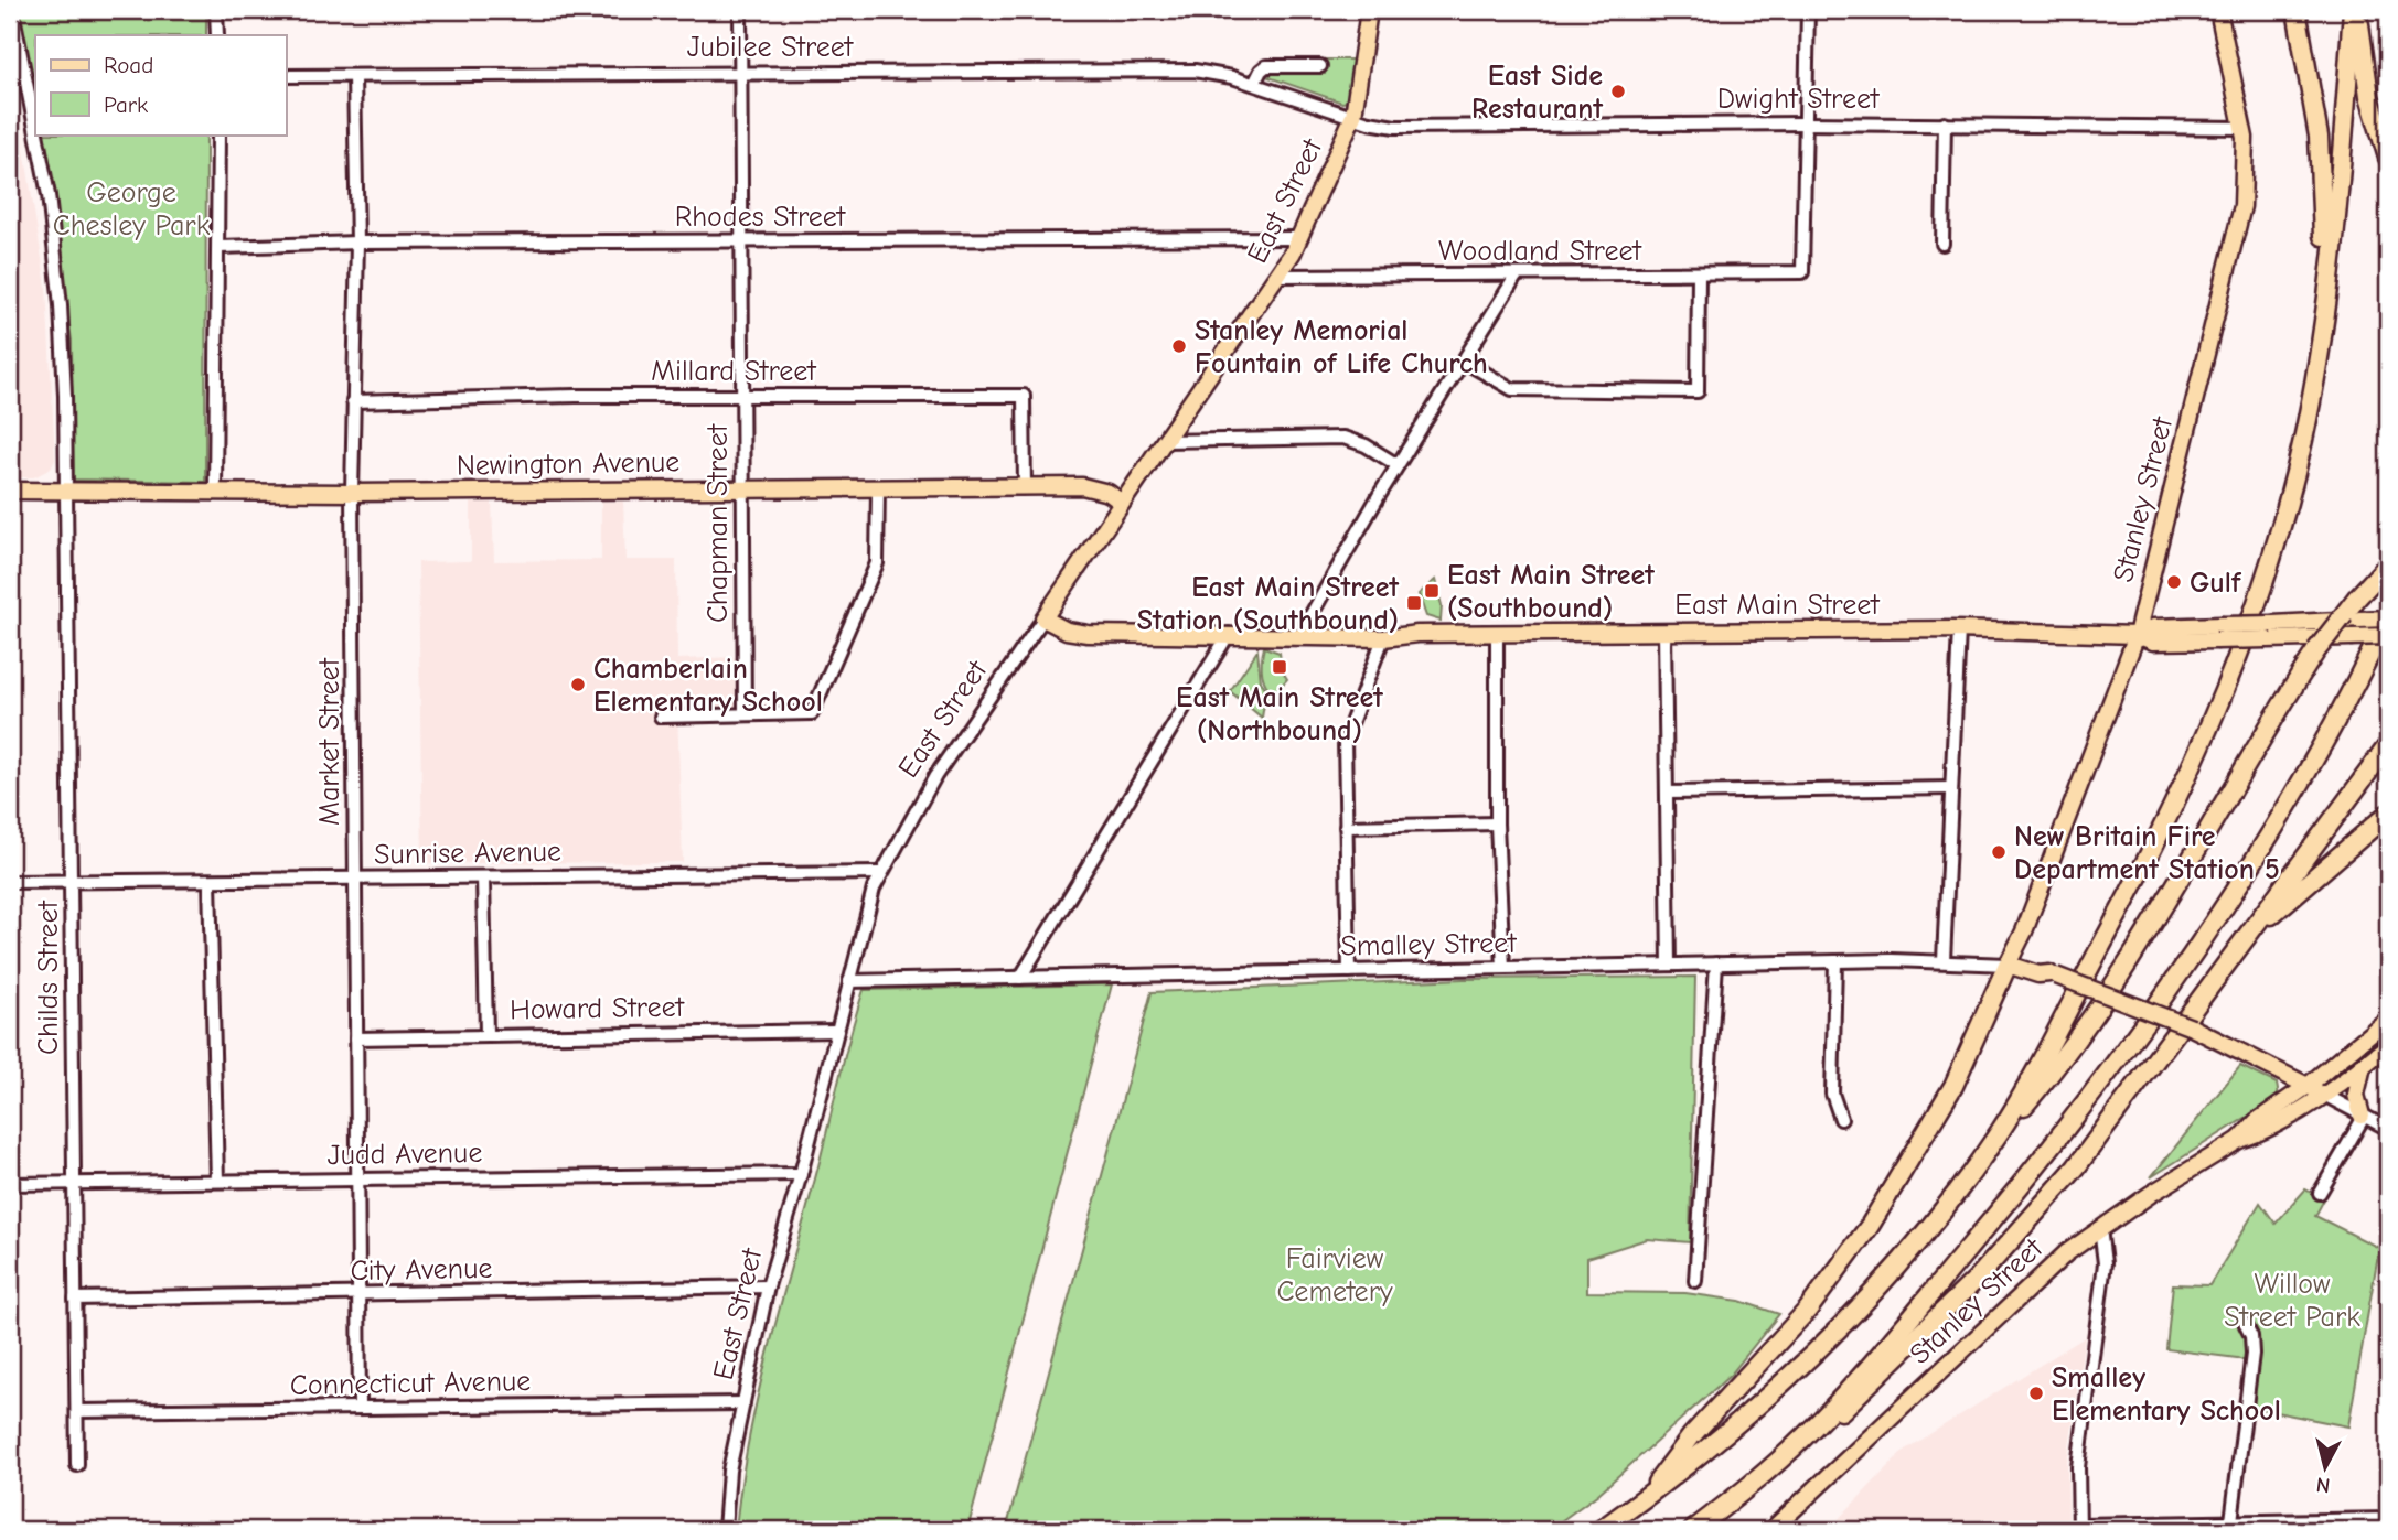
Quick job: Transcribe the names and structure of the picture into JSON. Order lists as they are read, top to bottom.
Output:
{
  "streets": {
    "main road": [
      "East Street",
      "Newington Avenue",
      "Stanley Street",
      "East Main Street"
    ],
    "street": [
      "Jubilee Street",
      "Dwight Street",
      "Rhodes Street",
      "Woodland Street",
      "Millard Street",
      "Chapman Street",
      "Market Street",
      "Sunrise Avenue",
      "Smalley Street",
      "Childs Street",
      "Howard Street",
      "Judd Avenue",
      "City Avenue",
      "Connecticut Avenue"
    ]
  },
  "crossings": [
    ["Jubilee Street", "Dwight Street"],
    ["Jubilee Street", "East Street"],
    ["Jubilee Street", "Chapman Street"],
    ["Jubilee Street", "Market Street"],
    ["Dwight Street", "East Street"],
    ["Dwight Street", "Woodland Street"],
    ["Dwight Street", "Stanley Street"],
    ["East Street", "Rhodes Street"],
    ["East Street", "Woodland Street"],
    ["East Street", "Newington Avenue"],
    ["East Street", "East Main Street"],
    ["East Street", "Sunrise Avenue"],
    ["East Street", "Smalley Street"],
    ["East Street", "Howard Street"],
    ["East Street", "Judd Avenue"],
    ["East Street", "City Avenue"],
    ["East Street", "Connecticut Avenue"],
    ["Rhodes Street", "Chapman Street"],
    ["Rhodes Street", "Market Street"],
    ["Millard Street", "Newington Avenue"],
    ["Millard Street", "Chapman Street"],
    ["Millard Street", "Market Street"],
    ["Newington Avenue", "Chapman Street"],
    ["Newington Avenue", "Market Street"],
    ["Newington Avenue", "Childs Street"],
    ["Stanley Street", "East Main Street"],
    ["Stanley Street", "Smalley Street"],
    ["Market Street", "Sunrise Avenue"],
    ["Market Street", "Howard Street"],
    ["Market Street", "Judd Avenue"],
    ["Market Street", "City Avenue"],
    ["Market Street", "Connecticut Avenue"],
    ["Sunrise Avenue", "Childs Street"],
    ["Childs Street", "Judd Avenue"],
    ["Childs Street", "City Avenue"],
    ["Childs Street", "Connecticut Avenue"]
  ],
  "parks": ["George Chesley Park", "Fairview Cemetery", "Willow Street Park"],
  "places": {
    "other": [
      "East Side Restaurant",
      "Stanley Memorial Fountain of Life Church",
      "Gulf",
      "Chamberlain Elementary School",
      "New Britain Fire Department Station 5",
      "Smalley Elementary School"
    ],
    "transit": ["East Main Street (Southbound)", "East Main Street Station (Southbound)", "East Main Street (Northbound)"]
  },
  "legend": ["Road", "Park"],
  "north": "bottom"
}
